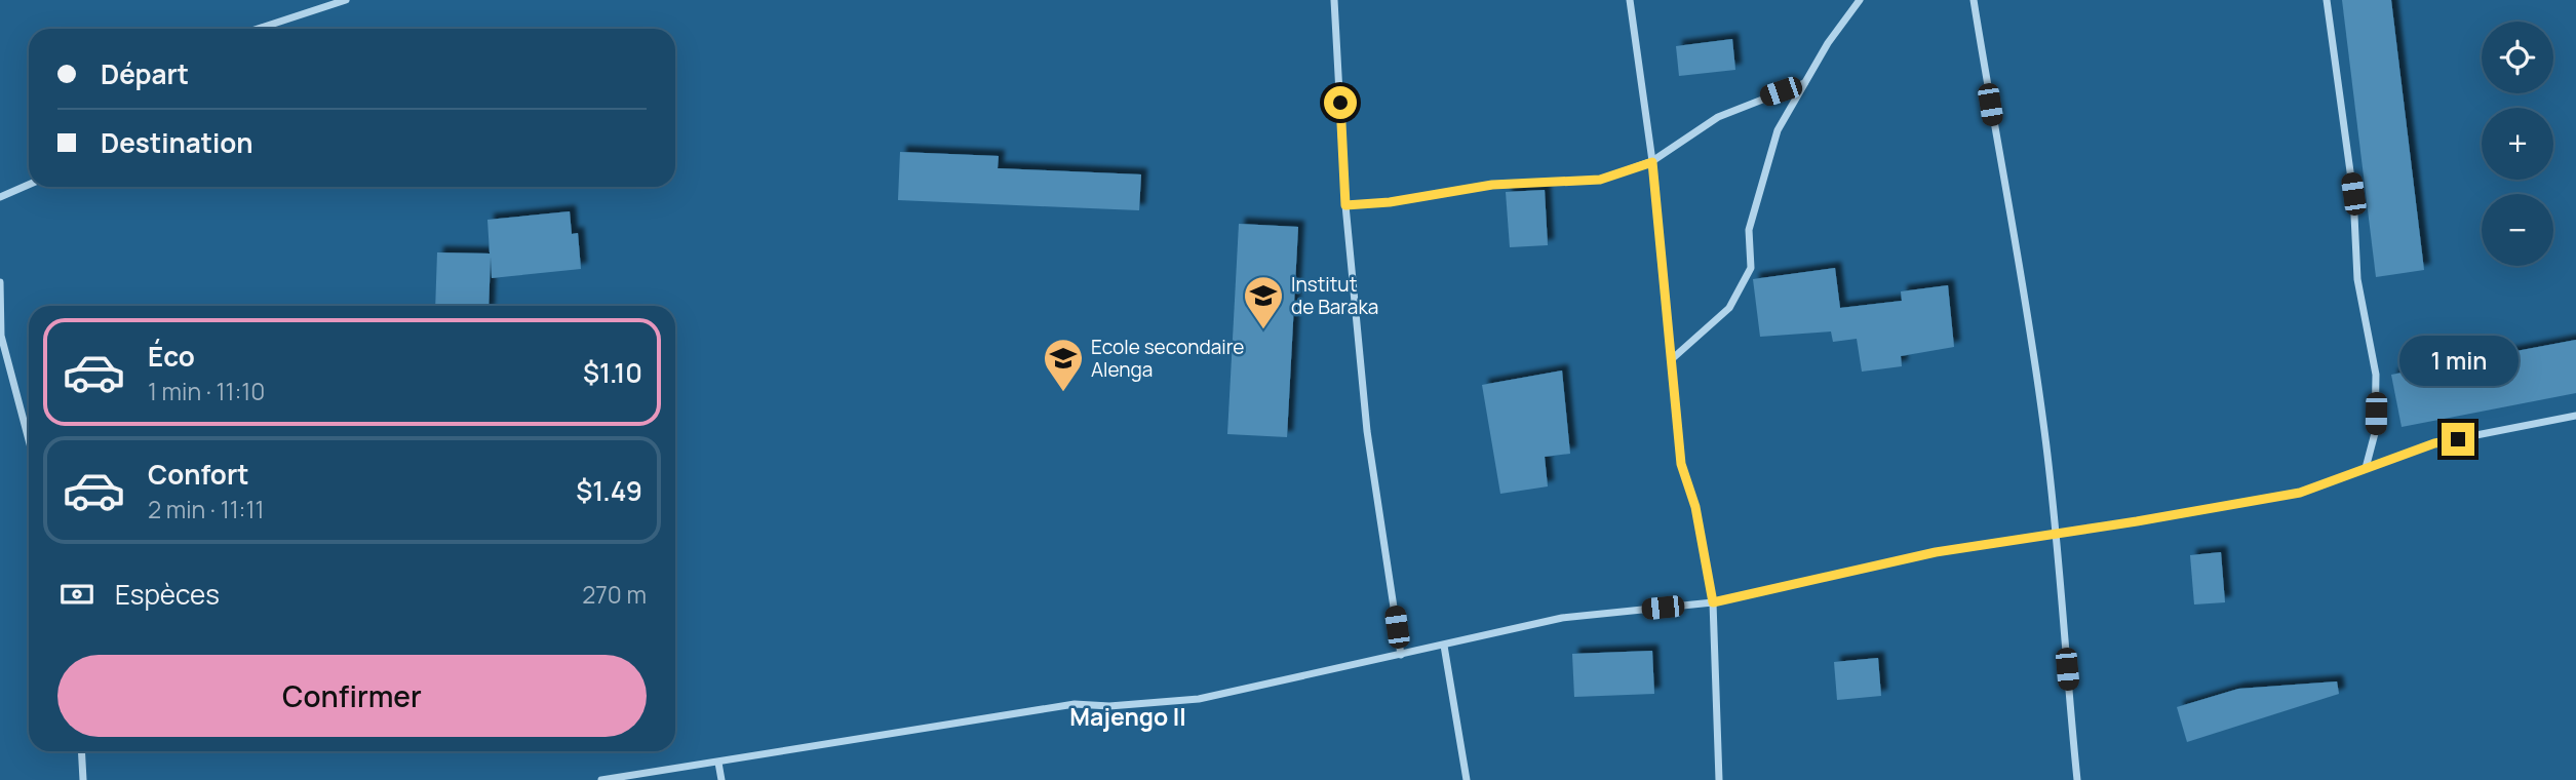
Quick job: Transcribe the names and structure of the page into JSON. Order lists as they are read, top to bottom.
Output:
{
  "districts": ["Majengo II"],
  "places": {
    "school or university": ["Institut de Baraka", "Ecole secondaire Alenga"]
  },
  "page": {
    "map_buttons": ["+", "−"],
    "banner": ["Départ", "Destination"],
    "list": [
      {
        "name": "Éco",
        "note": "1 min · 11:10",
        "value": "$1.10"
      },
      {
        "name": "Confort",
        "note": "2 min · 11:11",
        "value": "$1.49"
      }
    ],
    "bubble": "1 min",
    "pay": ["Espèces", "270 m"],
    "buttons": "Confirmer"
  }
}
